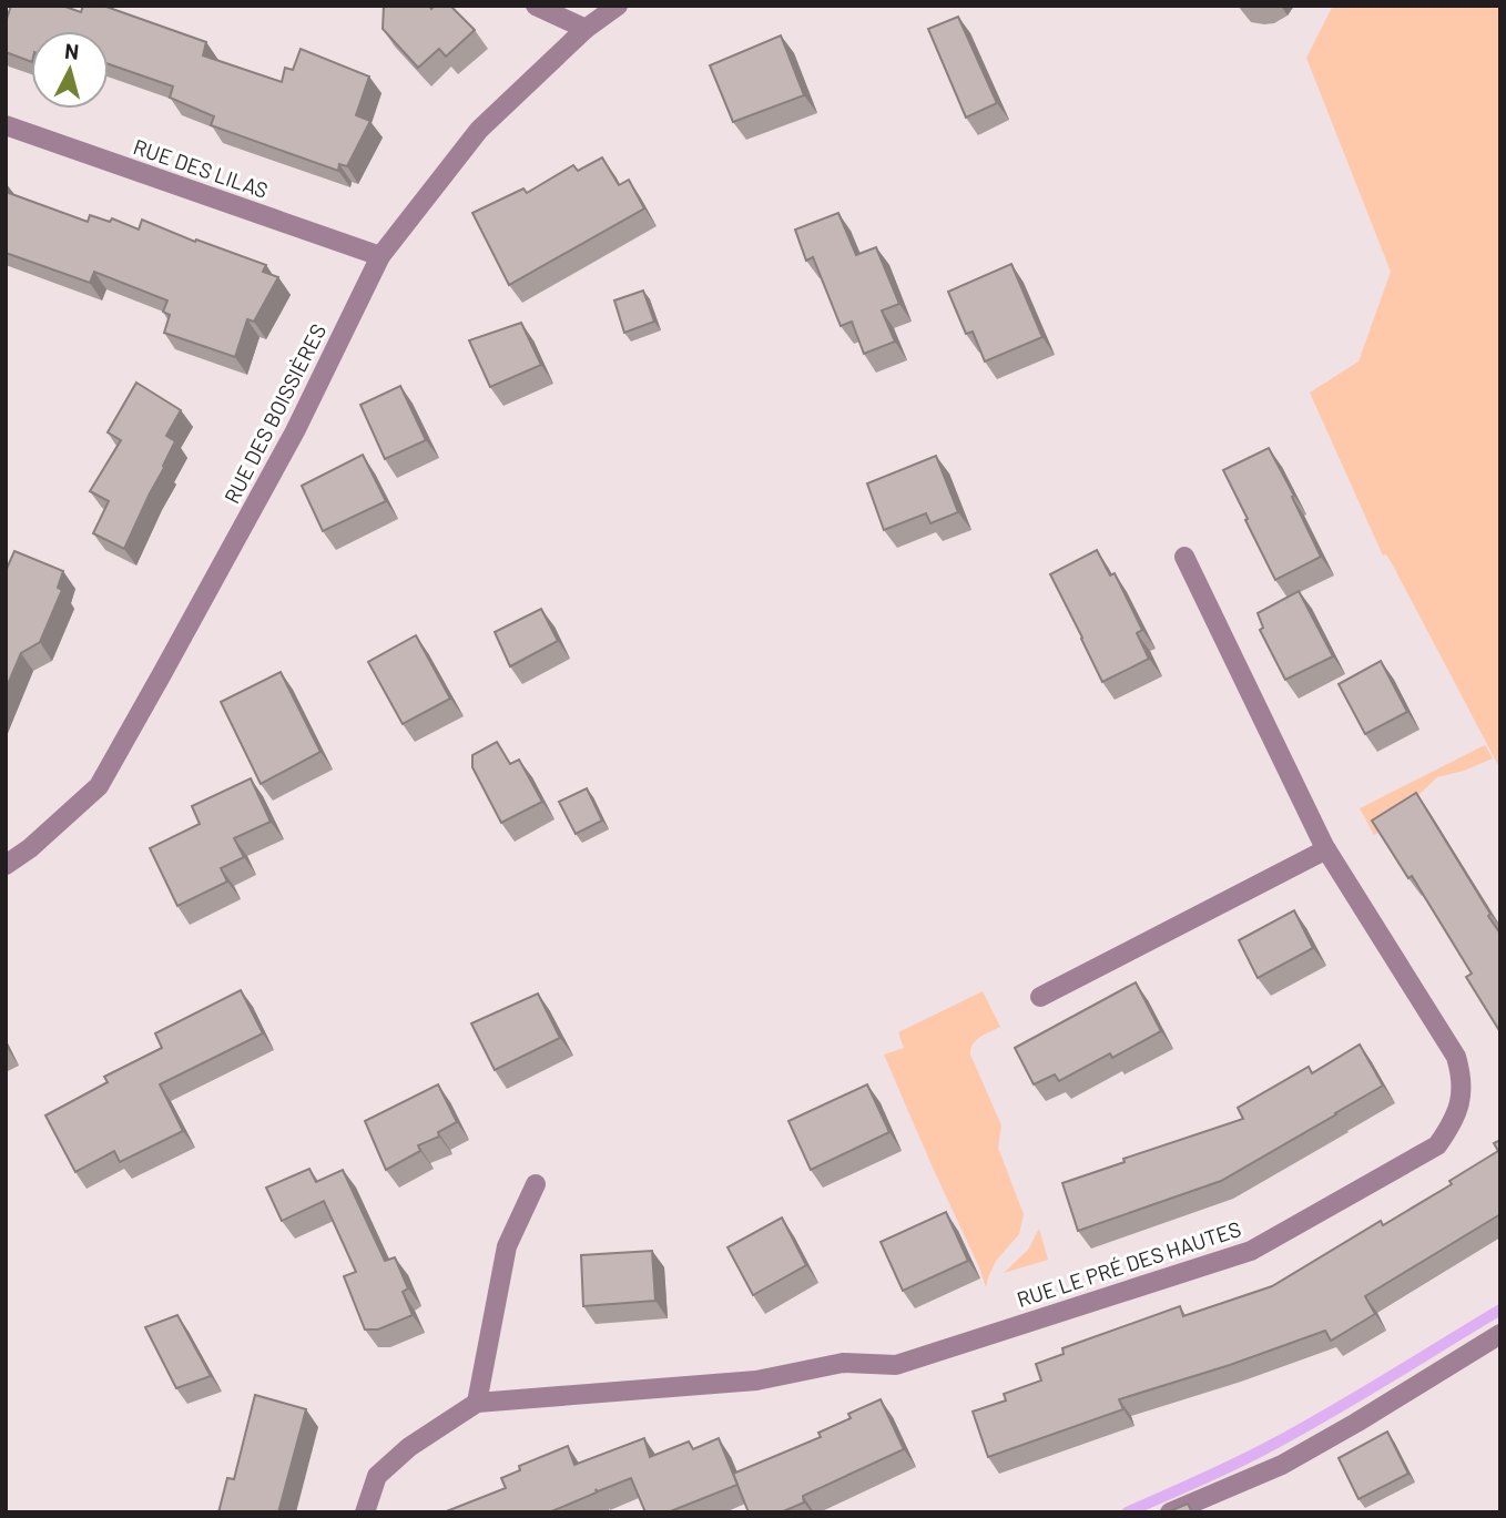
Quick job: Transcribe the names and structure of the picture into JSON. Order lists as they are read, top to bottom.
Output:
{
  "streets": {
    "street": ["RUE DES LILAS", "RUE DES BOISSIÈRES", "RUE LE PRÉ DES HAUTES"]
  },
  "crossings": [
    ["RUE DES LILAS", "RUE DES BOISSIÈRES"]
  ],
  "north": "top"
}
